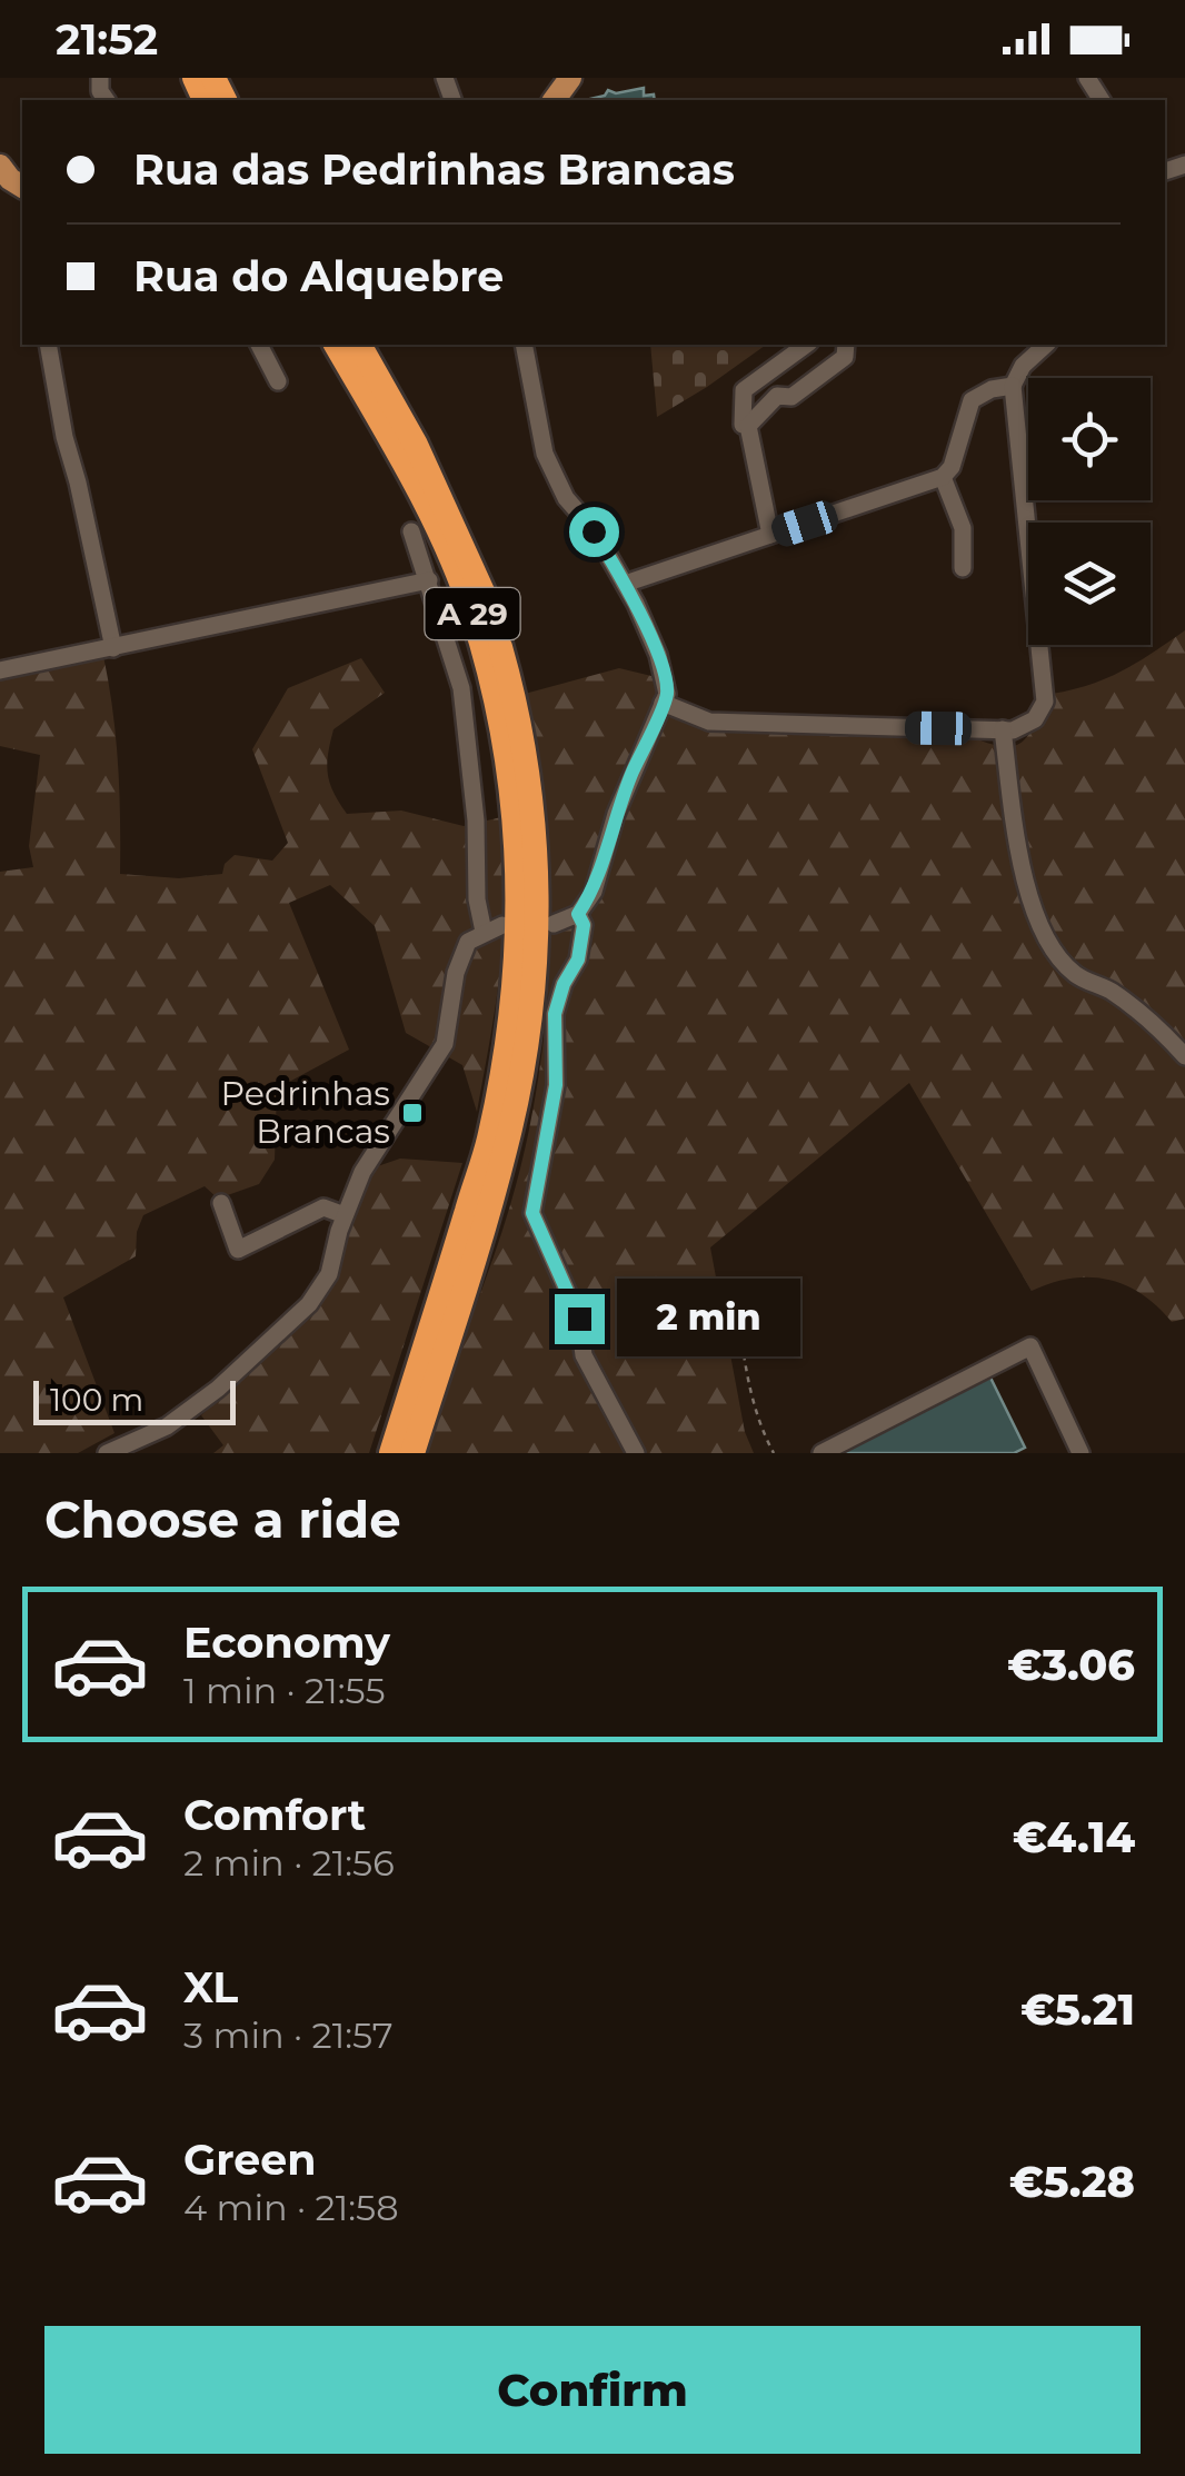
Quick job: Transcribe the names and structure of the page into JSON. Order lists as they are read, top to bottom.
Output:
{
  "streets": {
    "highway": ["A 29"]
  },
  "places": {
    "transit": ["Pedrinhas Brancas"]
  },
  "scale_bar": "100 m",
  "page": {
    "status": "21:52",
    "banner": ["Rua das Pedrinhas Brancas", "Rua do Alquebre"],
    "bubble": "2 min",
    "scale": "100 m",
    "heading": "Choose a ride",
    "list": [
      {
        "name": "Economy",
        "note": "1 min · 21:55",
        "value": "€3.06"
      },
      {
        "name": "Comfort",
        "note": "2 min · 21:56",
        "value": "€4.14"
      },
      {
        "name": "XL",
        "note": "3 min · 21:57",
        "value": "€5.21"
      },
      {
        "name": "Green",
        "note": "4 min · 21:58",
        "value": "€5.28"
      }
    ],
    "buttons": "Confirm"
  }
}
